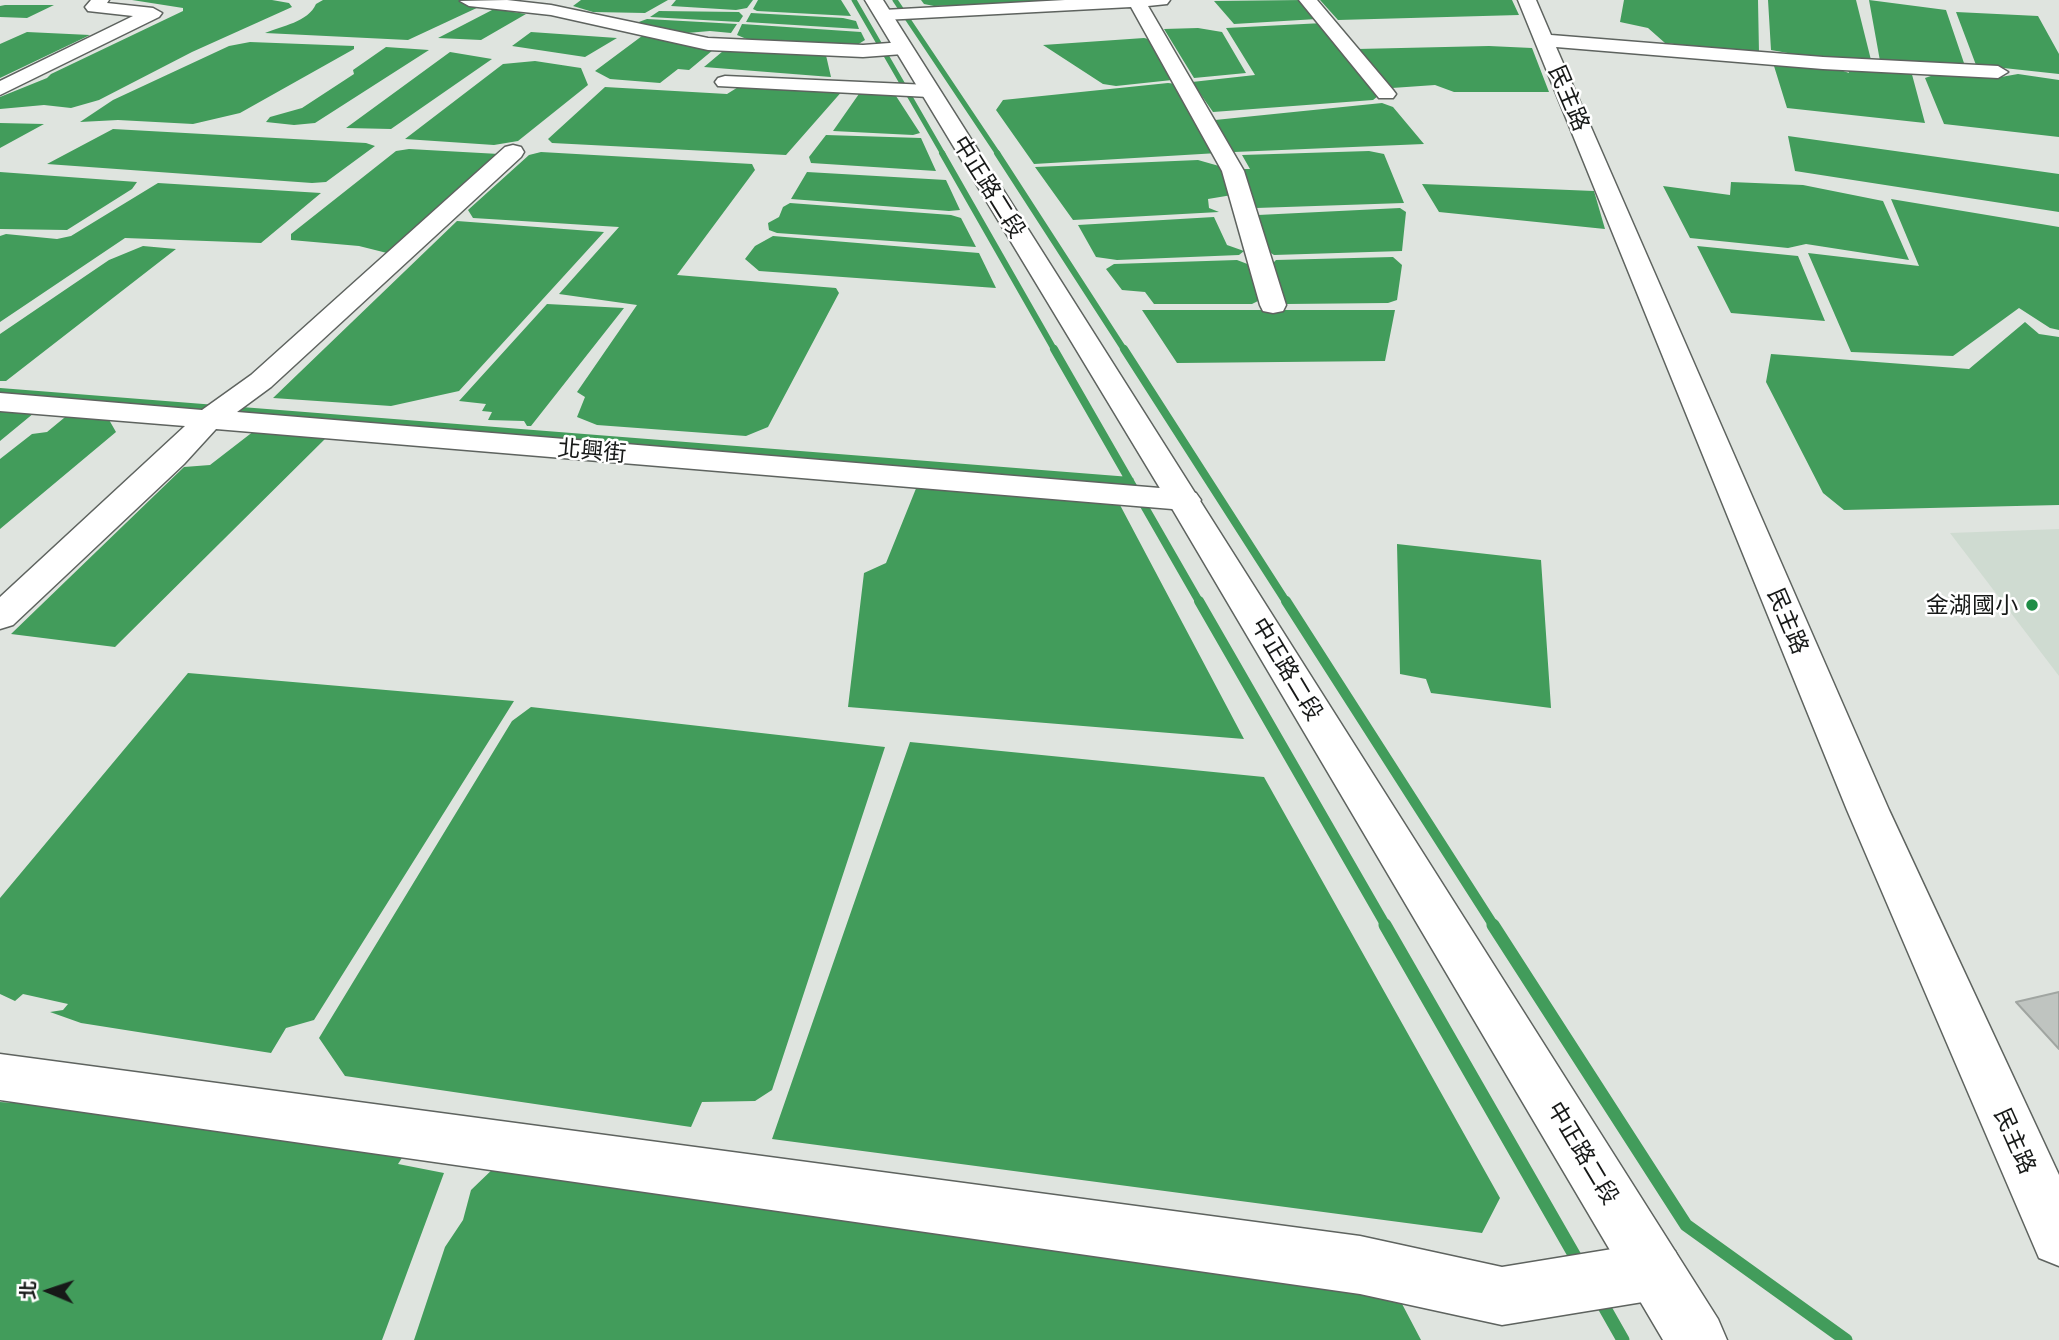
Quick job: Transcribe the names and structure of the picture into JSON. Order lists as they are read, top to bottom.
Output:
{
  "streets": {
    "street": ["民主路", "中正路二段", "北興街"]
  },
  "crossings": [
    ["中正路二段", "北興街"]
  ],
  "places": ["金湖國小"],
  "north": "left"
}
